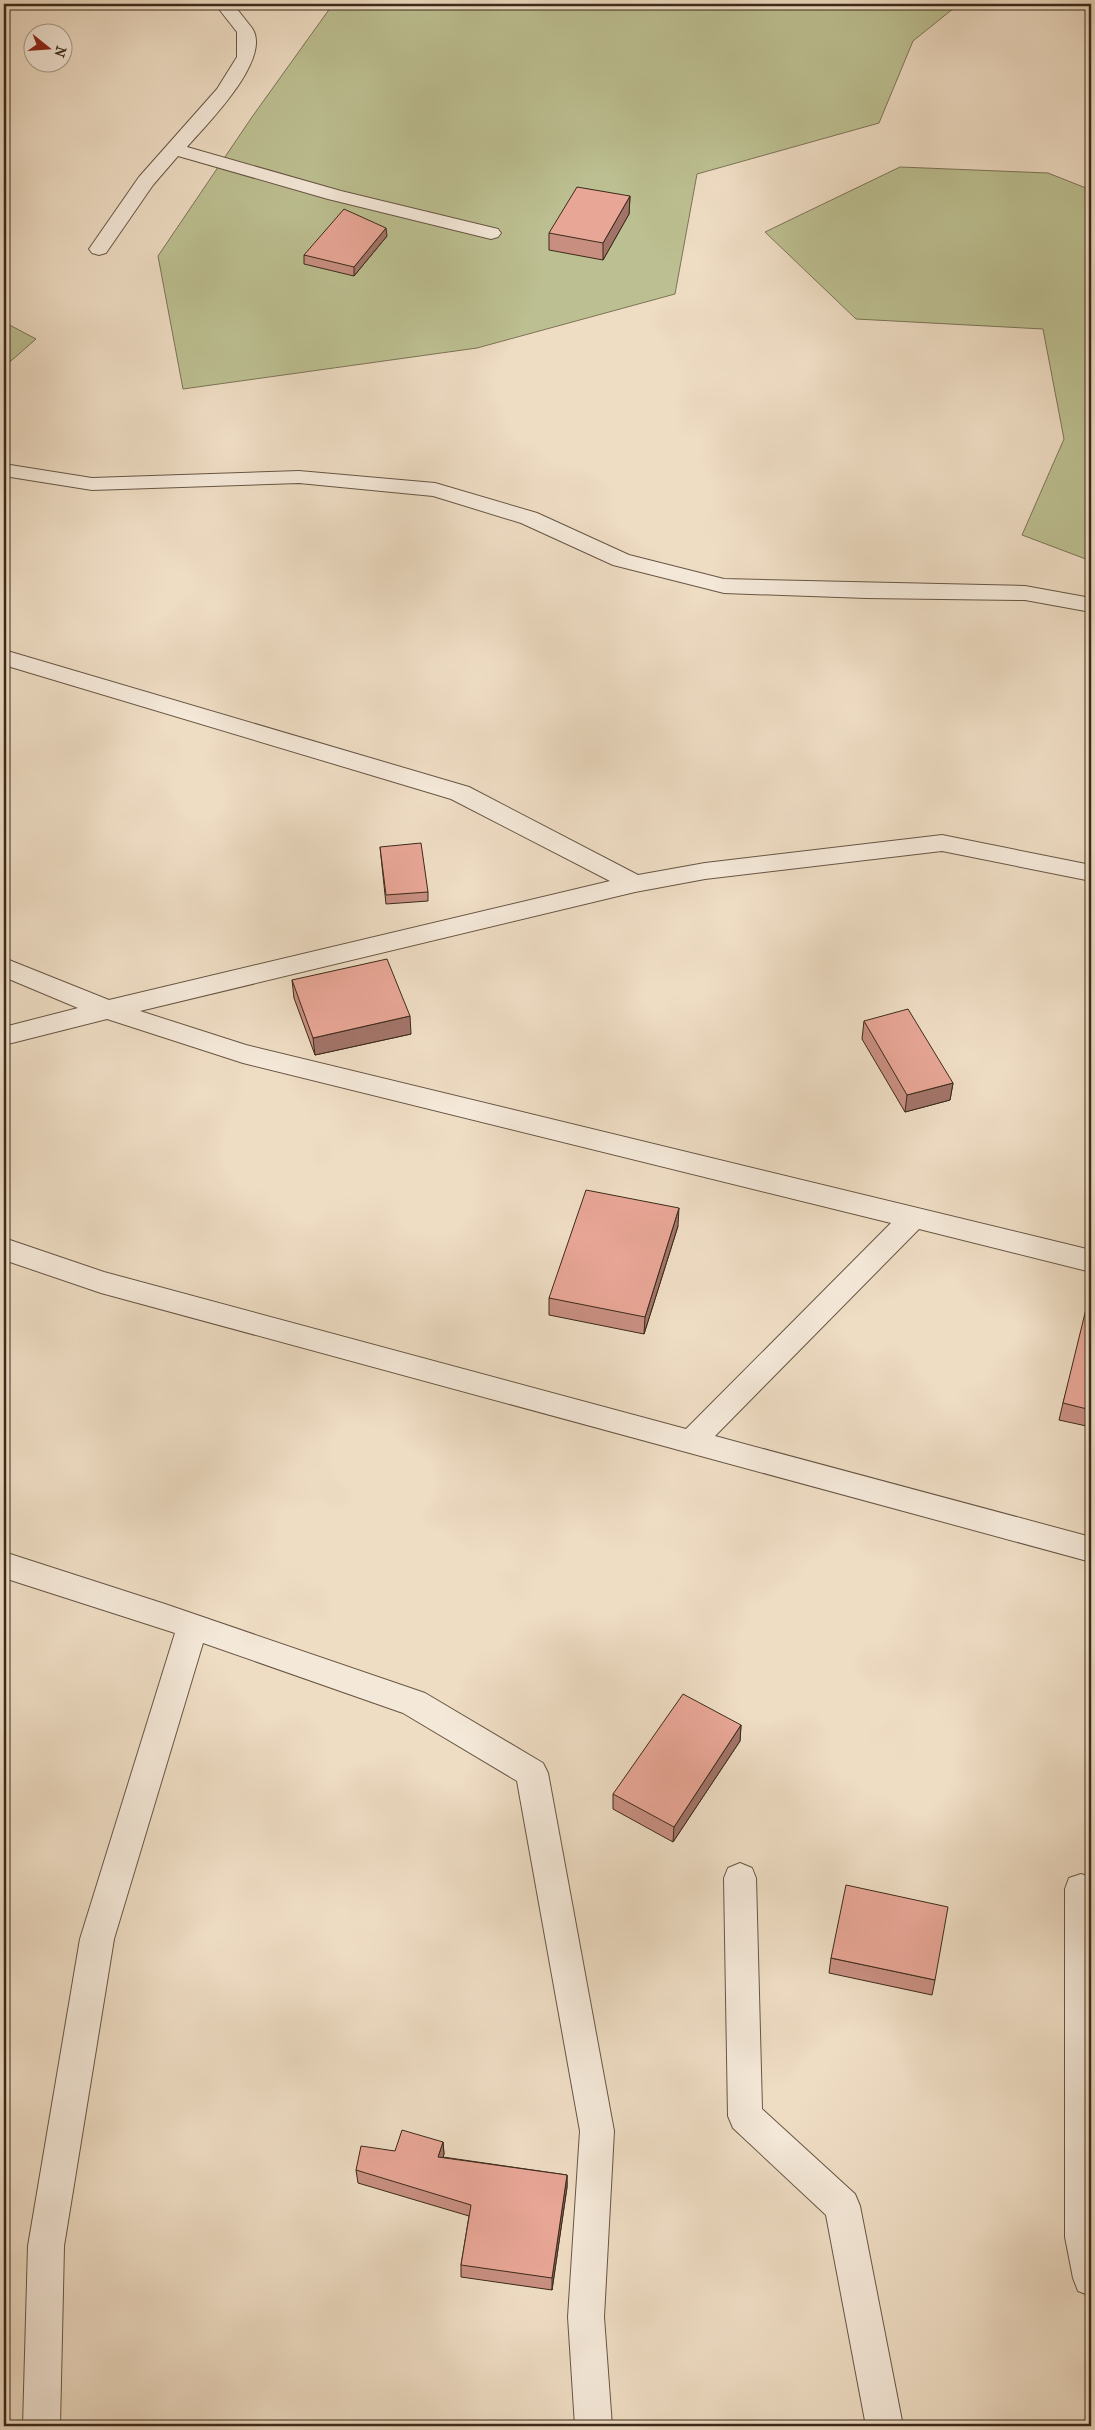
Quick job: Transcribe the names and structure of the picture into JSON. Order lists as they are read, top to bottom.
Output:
{
  "north": "right"
}
